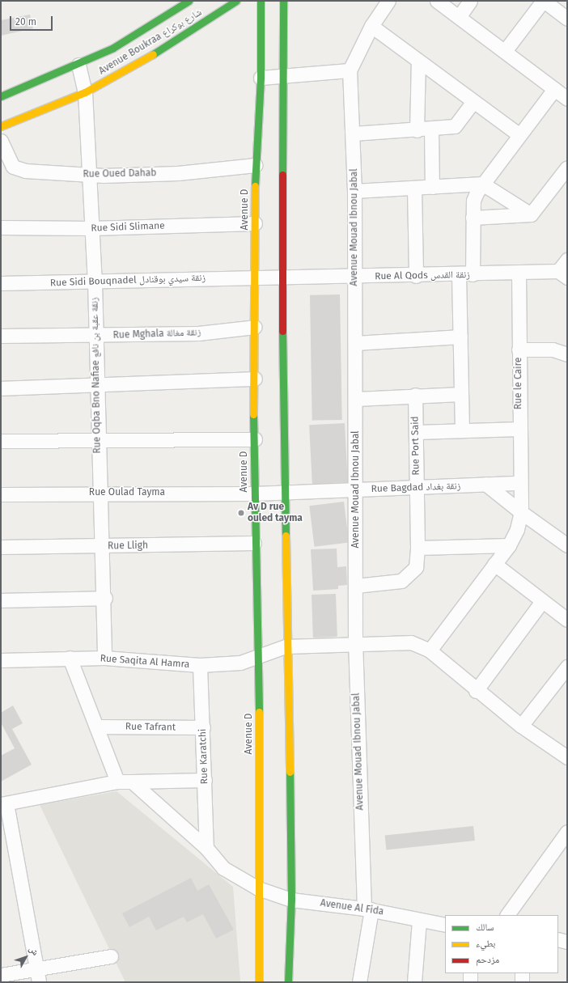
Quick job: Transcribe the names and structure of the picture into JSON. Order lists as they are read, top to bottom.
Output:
{
  "streets": {
    "main road": ["Avenue Boukraa شارع بوكراع", "Avenue D"],
    "street": [
      "Rue Oued Dahab",
      "Rue Sidi Slimane",
      "Avenue Mouad Ibnou Jabal",
      "Rue Al Qods زنقة القدس",
      "Rue Sidi Bouqnadel زنقة سيدي بوقنادل",
      "Rue Mghala زنقة مغالة",
      "Rue Oqba Bno Nafiae زنقة عقبة بن نافع",
      "Rue le Caire",
      "Rue Port Said",
      "Rue Bagdad زنقة بغداد",
      "Rue Oulad Tayma",
      "Rue Lligh",
      "Rue Saqita Al Hamra",
      "Rue Tafrant",
      "Rue Karatchi",
      "Avenue Al Fida"
    ]
  },
  "crossings": [
    ["Avenue Boukraa شارع بوكراع", "Rue Oqba Bno Nafiae زنقة عقبة بن نافع"],
    ["Rue Oued Dahab", "Avenue D"],
    ["Rue Oued Dahab", "Rue Oqba Bno Nafiae زنقة عقبة بن نافع"],
    ["Avenue D", "Rue Sidi Slimane"],
    ["Avenue D", "Rue Al Qods زنقة القدس"],
    ["Avenue D", "Rue Sidi Bouqnadel زنقة سيدي بوقنادل"],
    ["Avenue D", "Rue Mghala زنقة مغالة"],
    ["Avenue D", "Rue Bagdad زنقة بغداد"],
    ["Avenue D", "Rue Oulad Tayma"],
    ["Avenue D", "Rue Lligh"],
    ["Avenue D", "Rue Saqita Al Hamra"],
    ["Avenue D", "Avenue Al Fida"],
    ["Rue Sidi Slimane", "Rue Oqba Bno Nafiae زنقة عقبة بن نافع"],
    ["Avenue Mouad Ibnou Jabal", "Rue Al Qods زنقة القدس"],
    ["Avenue Mouad Ibnou Jabal", "Rue Port Said"],
    ["Avenue Mouad Ibnou Jabal", "Rue Bagdad زنقة بغداد"],
    ["Avenue Mouad Ibnou Jabal", "Rue Saqita Al Hamra"],
    ["Avenue Mouad Ibnou Jabal", "Avenue Al Fida"],
    ["Rue Al Qods زنقة القدس", "Rue Sidi Bouqnadel زنقة سيدي بوقنادل"],
    ["Rue Al Qods زنقة القدس", "Rue le Caire"],
    ["Rue Sidi Bouqnadel زنقة سيدي بوقنادل", "Rue Oqba Bno Nafiae زنقة عقبة بن نافع"],
    ["Rue Mghala زنقة مغالة", "Rue Oqba Bno Nafiae زنقة عقبة بن نافع"],
    ["Rue Oqba Bno Nafiae زنقة عقبة بن نافع", "Rue Oulad Tayma"],
    ["Rue Oqba Bno Nafiae زنقة عقبة بن نافع", "Rue Lligh"],
    ["Rue Oqba Bno Nafiae زنقة عقبة بن نافع", "Rue Saqita Al Hamra"],
    ["Rue le Caire", "Rue Bagdad زنقة بغداد"],
    ["Rue Port Said", "Rue Bagdad زنقة بغداد"],
    ["Rue Bagdad زنقة بغداد", "Rue Oulad Tayma"],
    ["Rue Saqita Al Hamra", "Rue Karatchi"],
    ["Rue Tafrant", "Rue Karatchi"],
    ["Rue Karatchi", "Avenue Al Fida"]
  ],
  "places": ["Av D rue ouled tayma"],
  "legend": ["سالك", "بطيء", "مزدحم"],
  "scale_bar": "20 m",
  "north": "top right"
}
